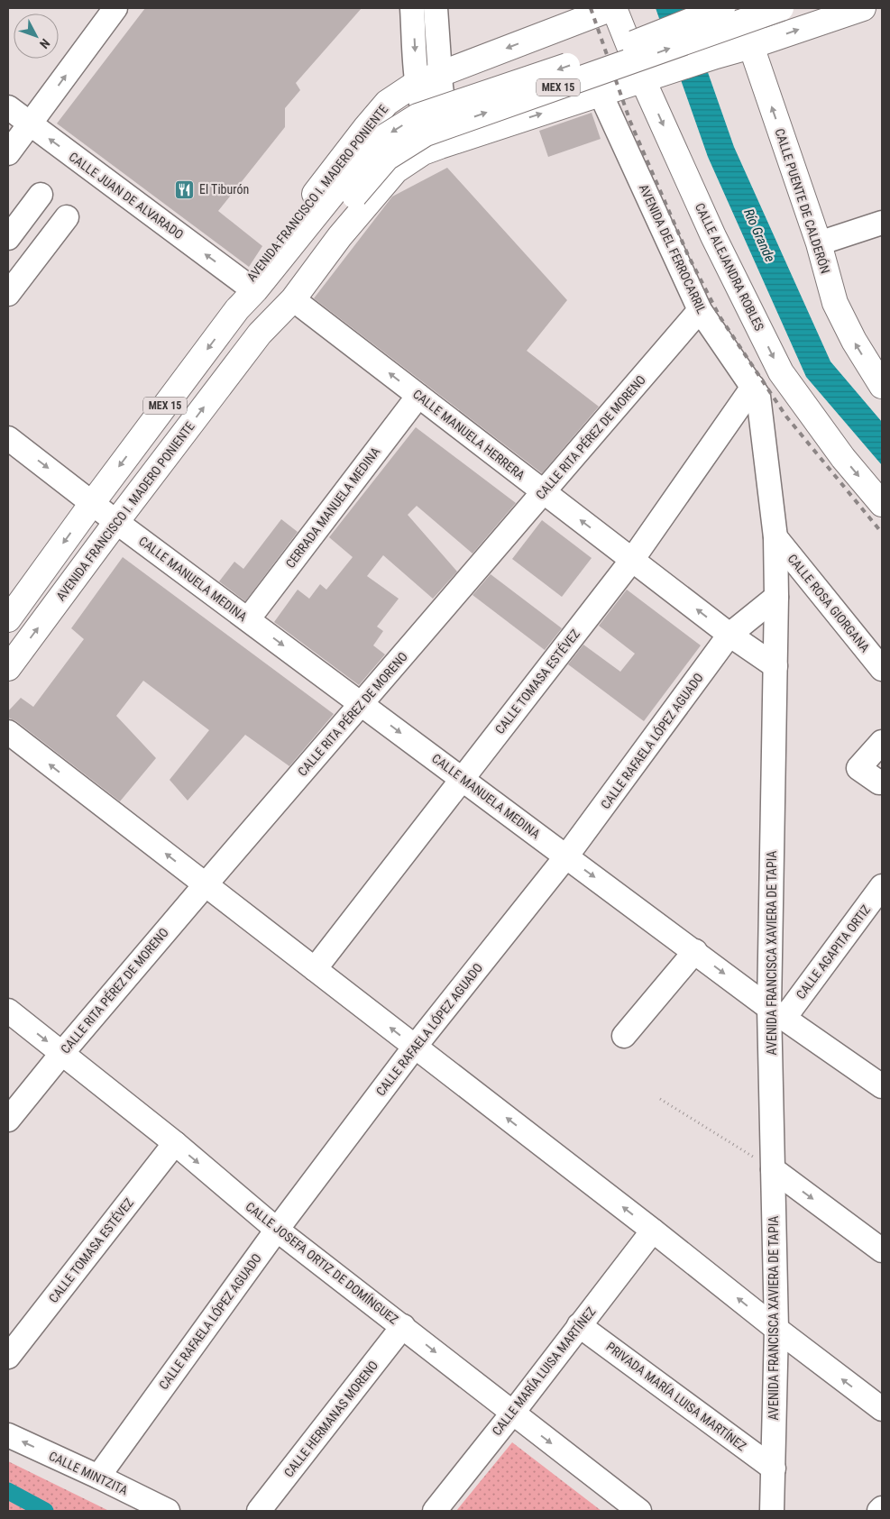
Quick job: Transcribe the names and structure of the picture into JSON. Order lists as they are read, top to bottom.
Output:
{
  "streets": {
    "main road": [
      "MEX 15",
      "AVENIDA FRANCISCO I. MADERO PONIENTE",
      "CALLE PUENTE DE CALDERÓN",
      "CALLE ALEJANDRA ROBLES"
    ],
    "street": [
      "CALLE JUAN DE ALVARADO",
      "AVENIDA DEL FERROCARRIL",
      "CALLE MANUELA HERRERA",
      "CALLE RITA PÉREZ DE MORENO",
      "CERRADA MANUELA MEDINA",
      "CALLE MANUELA MEDINA",
      "CALLE ROSA GIORGANA",
      "CALLE TOMASA ESTÉVEZ",
      "CALLE RAFAELA LÓPEZ AGUADO",
      "CALLE AGAPITA ORTIZ",
      "AVENIDA FRANCISCA XAVIERA DE TAPIA",
      "CALLE JOSEFA ORTIZ DE DOMÍNGUEZ",
      "CALLE MARÍA LUISA MARTÍNEZ",
      "PRIVADA MARÍA LUISA MARTÍNEZ",
      "CALLE HERMANAS MORENO",
      "CALLE MINTZITA"
    ]
  },
  "crossings": [
    ["AVENIDA FRANCISCO I. MADERO PONIENTE", "CALLE JUAN DE ALVARADO"],
    ["AVENIDA FRANCISCO I. MADERO PONIENTE", "CALLE PUENTE DE CALDERÓN"],
    ["AVENIDA FRANCISCO I. MADERO PONIENTE", "AVENIDA DEL FERROCARRIL"],
    ["AVENIDA FRANCISCO I. MADERO PONIENTE", "CALLE ALEJANDRA ROBLES"],
    ["AVENIDA FRANCISCO I. MADERO PONIENTE", "CALLE MANUELA HERRERA"],
    ["AVENIDA FRANCISCO I. MADERO PONIENTE", "CALLE MANUELA MEDINA"],
    ["AVENIDA DEL FERROCARRIL", "CALLE RITA PÉREZ DE MORENO"],
    ["AVENIDA DEL FERROCARRIL", "CALLE TOMASA ESTÉVEZ"],
    ["AVENIDA DEL FERROCARRIL", "AVENIDA FRANCISCA XAVIERA DE TAPIA"],
    ["CALLE MANUELA HERRERA", "CALLE RITA PÉREZ DE MORENO"],
    ["CALLE MANUELA HERRERA", "CERRADA MANUELA MEDINA"],
    ["CALLE MANUELA HERRERA", "CALLE TOMASA ESTÉVEZ"],
    ["CALLE MANUELA HERRERA", "CALLE RAFAELA LÓPEZ AGUADO"],
    ["CALLE MANUELA HERRERA", "AVENIDA FRANCISCA XAVIERA DE TAPIA"],
    ["CALLE RITA PÉREZ DE MORENO", "CALLE MANUELA MEDINA"],
    ["CALLE RITA PÉREZ DE MORENO", "CALLE JOSEFA ORTIZ DE DOMÍNGUEZ"],
    ["CERRADA MANUELA MEDINA", "CALLE MANUELA MEDINA"],
    ["CALLE MANUELA MEDINA", "CALLE TOMASA ESTÉVEZ"],
    ["CALLE MANUELA MEDINA", "CALLE RAFAELA LÓPEZ AGUADO"],
    ["CALLE MANUELA MEDINA", "CALLE AGAPITA ORTIZ"],
    ["CALLE MANUELA MEDINA", "AVENIDA FRANCISCA XAVIERA DE TAPIA"],
    ["CALLE ROSA GIORGANA", "AVENIDA FRANCISCA XAVIERA DE TAPIA"],
    ["CALLE TOMASA ESTÉVEZ", "AVENIDA FRANCISCA XAVIERA DE TAPIA"],
    ["CALLE TOMASA ESTÉVEZ", "CALLE JOSEFA ORTIZ DE DOMÍNGUEZ"],
    ["CALLE RAFAELA LÓPEZ AGUADO", "AVENIDA FRANCISCA XAVIERA DE TAPIA"],
    ["CALLE RAFAELA LÓPEZ AGUADO", "CALLE JOSEFA ORTIZ DE DOMÍNGUEZ"],
    ["CALLE RAFAELA LÓPEZ AGUADO", "CALLE MINTZITA"],
    ["CALLE AGAPITA ORTIZ", "AVENIDA FRANCISCA XAVIERA DE TAPIA"],
    ["AVENIDA FRANCISCA XAVIERA DE TAPIA", "PRIVADA MARÍA LUISA MARTÍNEZ"],
    ["CALLE JOSEFA ORTIZ DE DOMÍNGUEZ", "CALLE MARÍA LUISA MARTÍNEZ"],
    ["CALLE JOSEFA ORTIZ DE DOMÍNGUEZ", "CALLE HERMANAS MORENO"],
    ["CALLE MARÍA LUISA MARTÍNEZ", "PRIVADA MARÍA LUISA MARTÍNEZ"]
  ],
  "one_way": [
    "CALLE JUAN DE ALVARADO",
    "CALLE PUENTE DE CALDERÓN",
    "CALLE ALEJANDRA ROBLES",
    "CALLE MANUELA HERRERA",
    "CALLE MANUELA MEDINA",
    "CALLE JOSEFA ORTIZ DE DOMÍNGUEZ",
    "CALLE MINTZITA"
  ],
  "water": ["Río Grande"],
  "places": {
    "restaurant": ["El Tiburón"]
  },
  "north": "bottom right"
}
